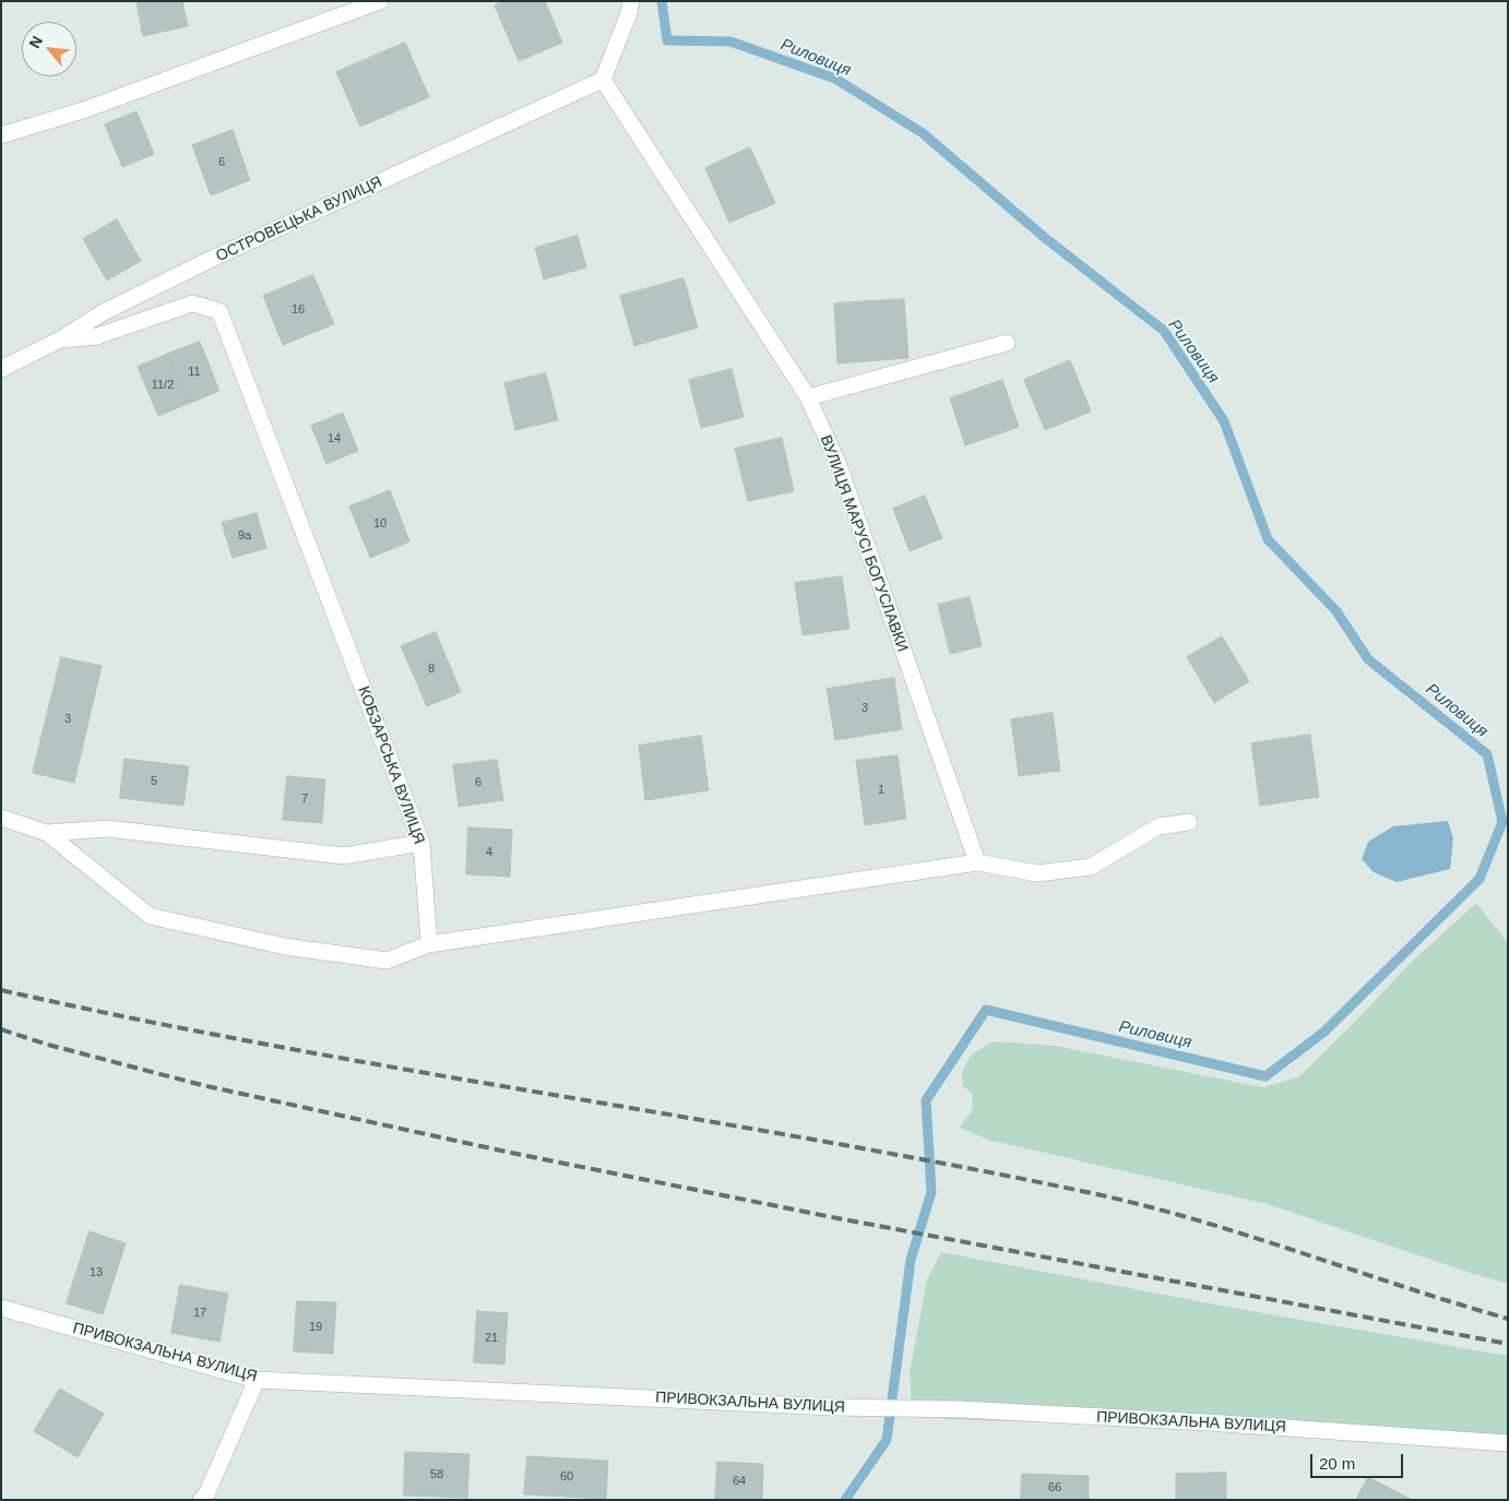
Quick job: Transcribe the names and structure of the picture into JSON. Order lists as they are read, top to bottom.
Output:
{
  "streets": {
    "street": [
      "ОСТРОВЕЦЬКА ВУЛИЦЯ",
      "ВУЛИЦЯ МАРУСІ БОГУСЛАВКИ",
      "КОБЗАРСЬКА ВУЛИЦЯ",
      "ПРИВОКЗАЛЬНА ВУЛИЦЯ"
    ]
  },
  "crossings": [
    ["ОСТРОВЕЦЬКА ВУЛИЦЯ", "ВУЛИЦЯ МАРУСІ БОГУСЛАВКИ"],
    ["ОСТРОВЕЦЬКА ВУЛИЦЯ", "КОБЗАРСЬКА ВУЛИЦЯ"]
  ],
  "water": ["Риловиця"],
  "house_numbers": [
    "6",
    "16",
    "11",
    "11/2",
    "14",
    "10",
    "9а",
    "8",
    "3",
    "3",
    "5",
    "6",
    "1",
    "7",
    "4",
    "13",
    "17",
    "19",
    "21",
    "58",
    "60",
    "64",
    "66"
  ],
  "scale_bar": "20 m",
  "north": "top left"
}
